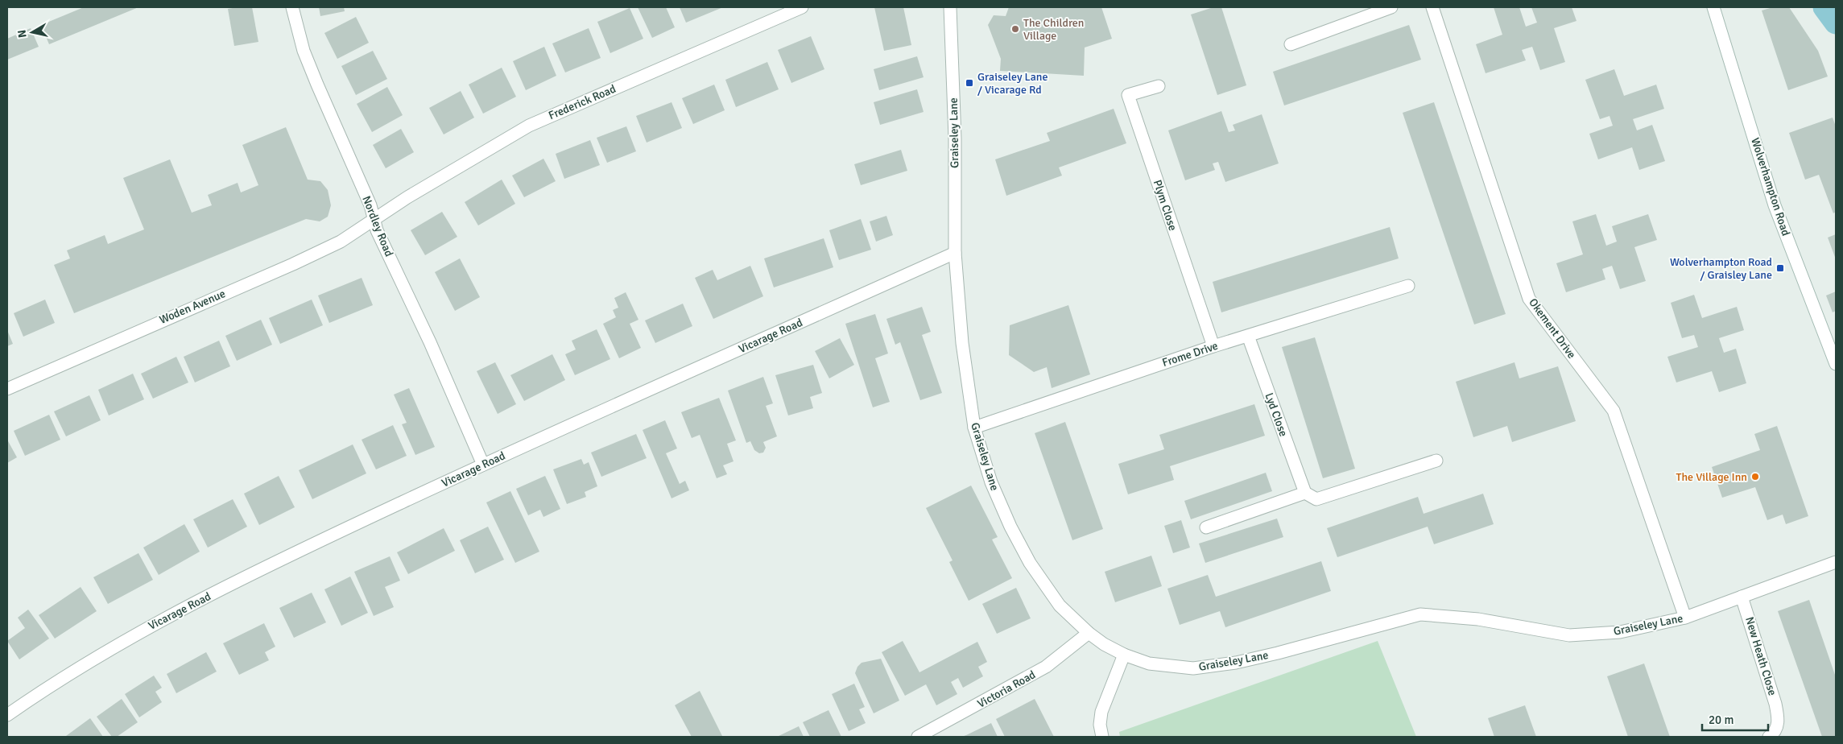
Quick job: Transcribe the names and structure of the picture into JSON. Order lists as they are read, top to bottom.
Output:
{
  "streets": {
    "street": [
      "Frederick Road",
      "Graiseley Lane",
      "Wolverhampton Road",
      "Plym Close",
      "Nordley Road",
      "Woden Avenue",
      "Okement Drive",
      "Vicarage Road",
      "Frome Drive",
      "Lyd Close",
      "New Heath Close",
      "Victoria Road"
    ]
  },
  "crossings": [
    ["Frederick Road", "Nordley Road"],
    ["Frederick Road", "Woden Avenue"],
    ["Graiseley Lane", "Okement Drive"],
    ["Graiseley Lane", "Vicarage Road"],
    ["Graiseley Lane", "Frome Drive"],
    ["Graiseley Lane", "New Heath Close"],
    ["Graiseley Lane", "Victoria Road"],
    ["Plym Close", "Frome Drive"],
    ["Nordley Road", "Woden Avenue"],
    ["Nordley Road", "Vicarage Road"],
    ["Frome Drive", "Lyd Close"]
  ],
  "places": {
    "other": ["The Children Village", "The Village Inn"],
    "transit": ["Graiseley Lane / Vicarage Rd", "Wolverhampton Road / Graisley Lane"]
  },
  "scale_bar": "20 m",
  "north": "left"
}
